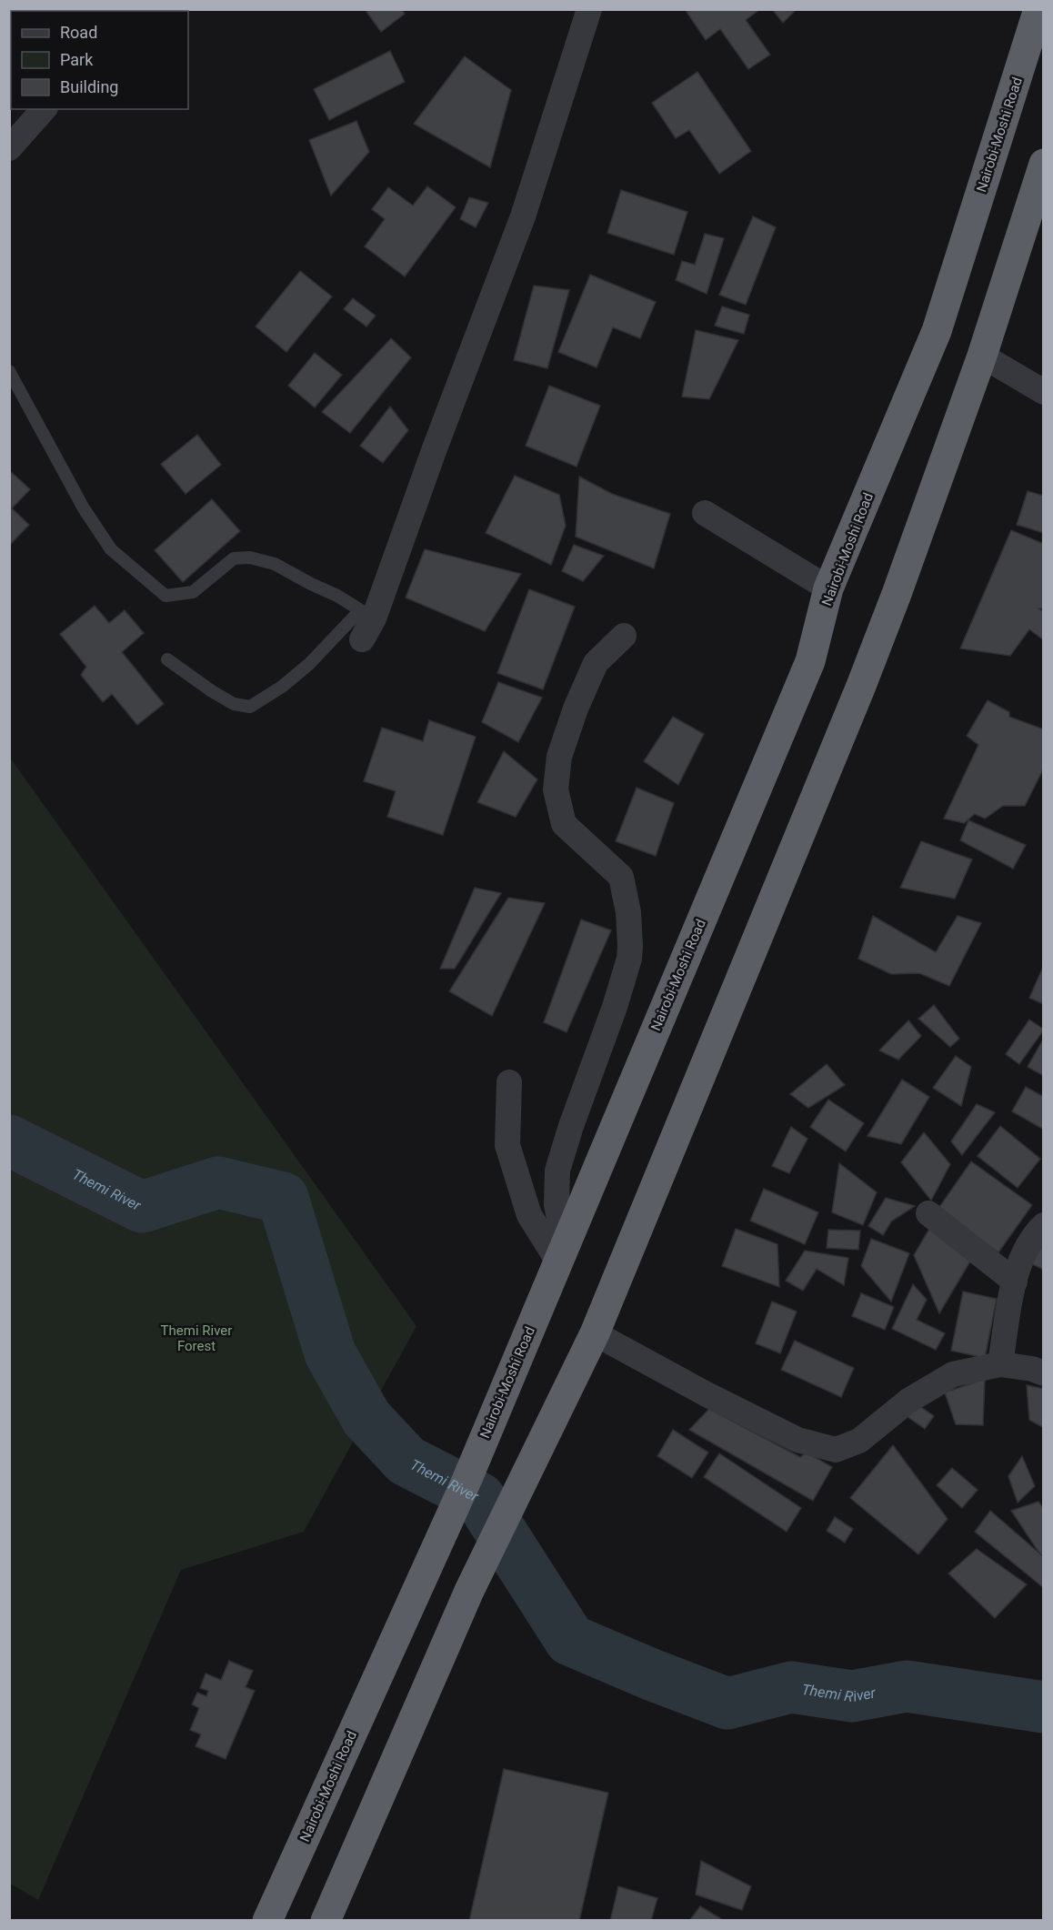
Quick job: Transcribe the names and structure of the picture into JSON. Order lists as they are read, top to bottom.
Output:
{
  "streets": {
    "highway": ["Nairobi-Moshi Road"]
  },
  "water": ["Themi River"],
  "parks": ["Themi River Forest"],
  "legend": ["Road", "Park", "Building"]
}
